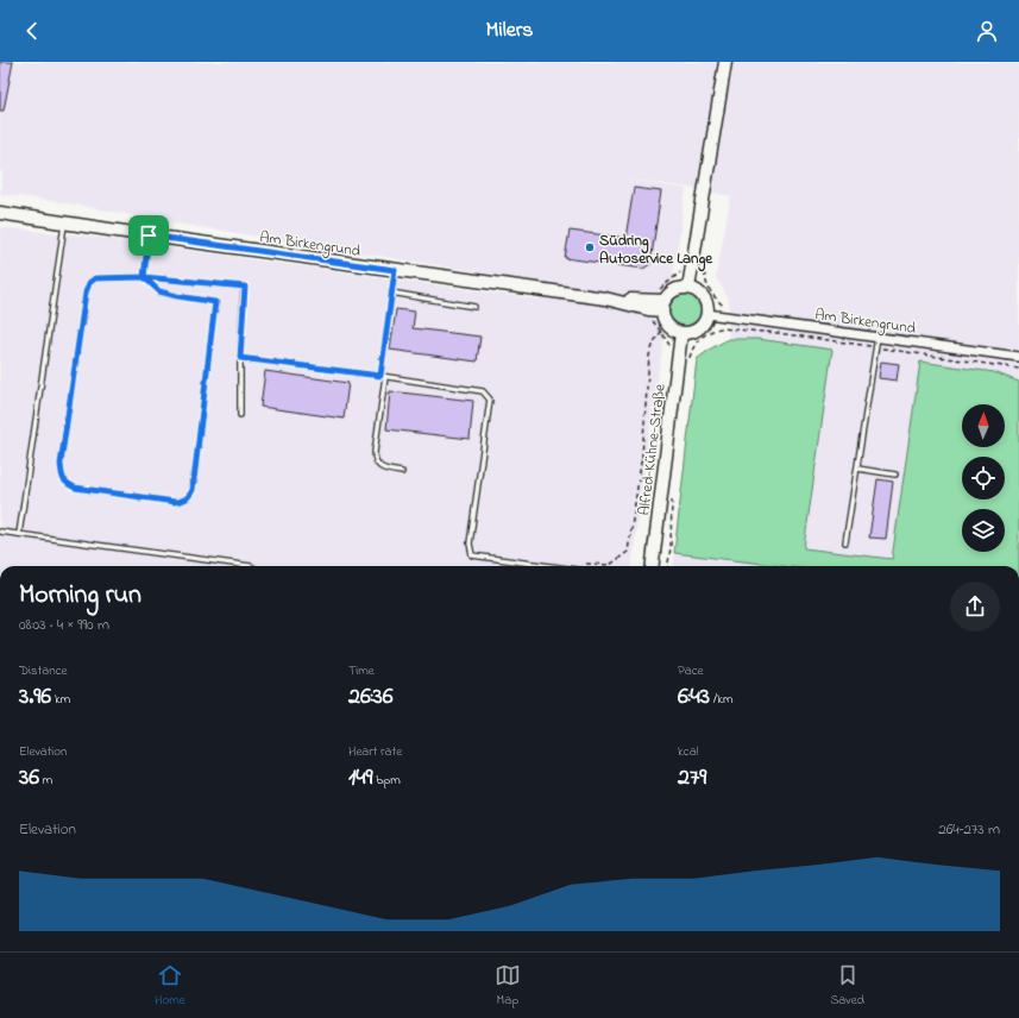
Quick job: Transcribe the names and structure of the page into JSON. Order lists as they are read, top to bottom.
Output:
{
  "streets": {
    "street": ["Am Birkengrund", "Alfred-Kühne-Straße"]
  },
  "crossings": [
    ["Am Birkengrund", "Alfred-Kühne-Straße"]
  ],
  "places": ["Südring Autoservice Lange"],
  "north": "top",
  "page": {
    "header": "Milers",
    "heading": ["Morning run", "08:03 · 4 × 990 m"],
    "stats": [
      ["Distance", "3.96 km"],
      ["Time", "26:36"],
      ["Pace", "6:43 /km"],
      ["Elevation", "36 m"],
      ["Heart rate", "149 bpm"],
      ["kcal", "279"]
    ],
    "chart": ["Elevation", "264–273 m"],
    "tabs": ["Home", "Map", "Saved"]
  }
}
